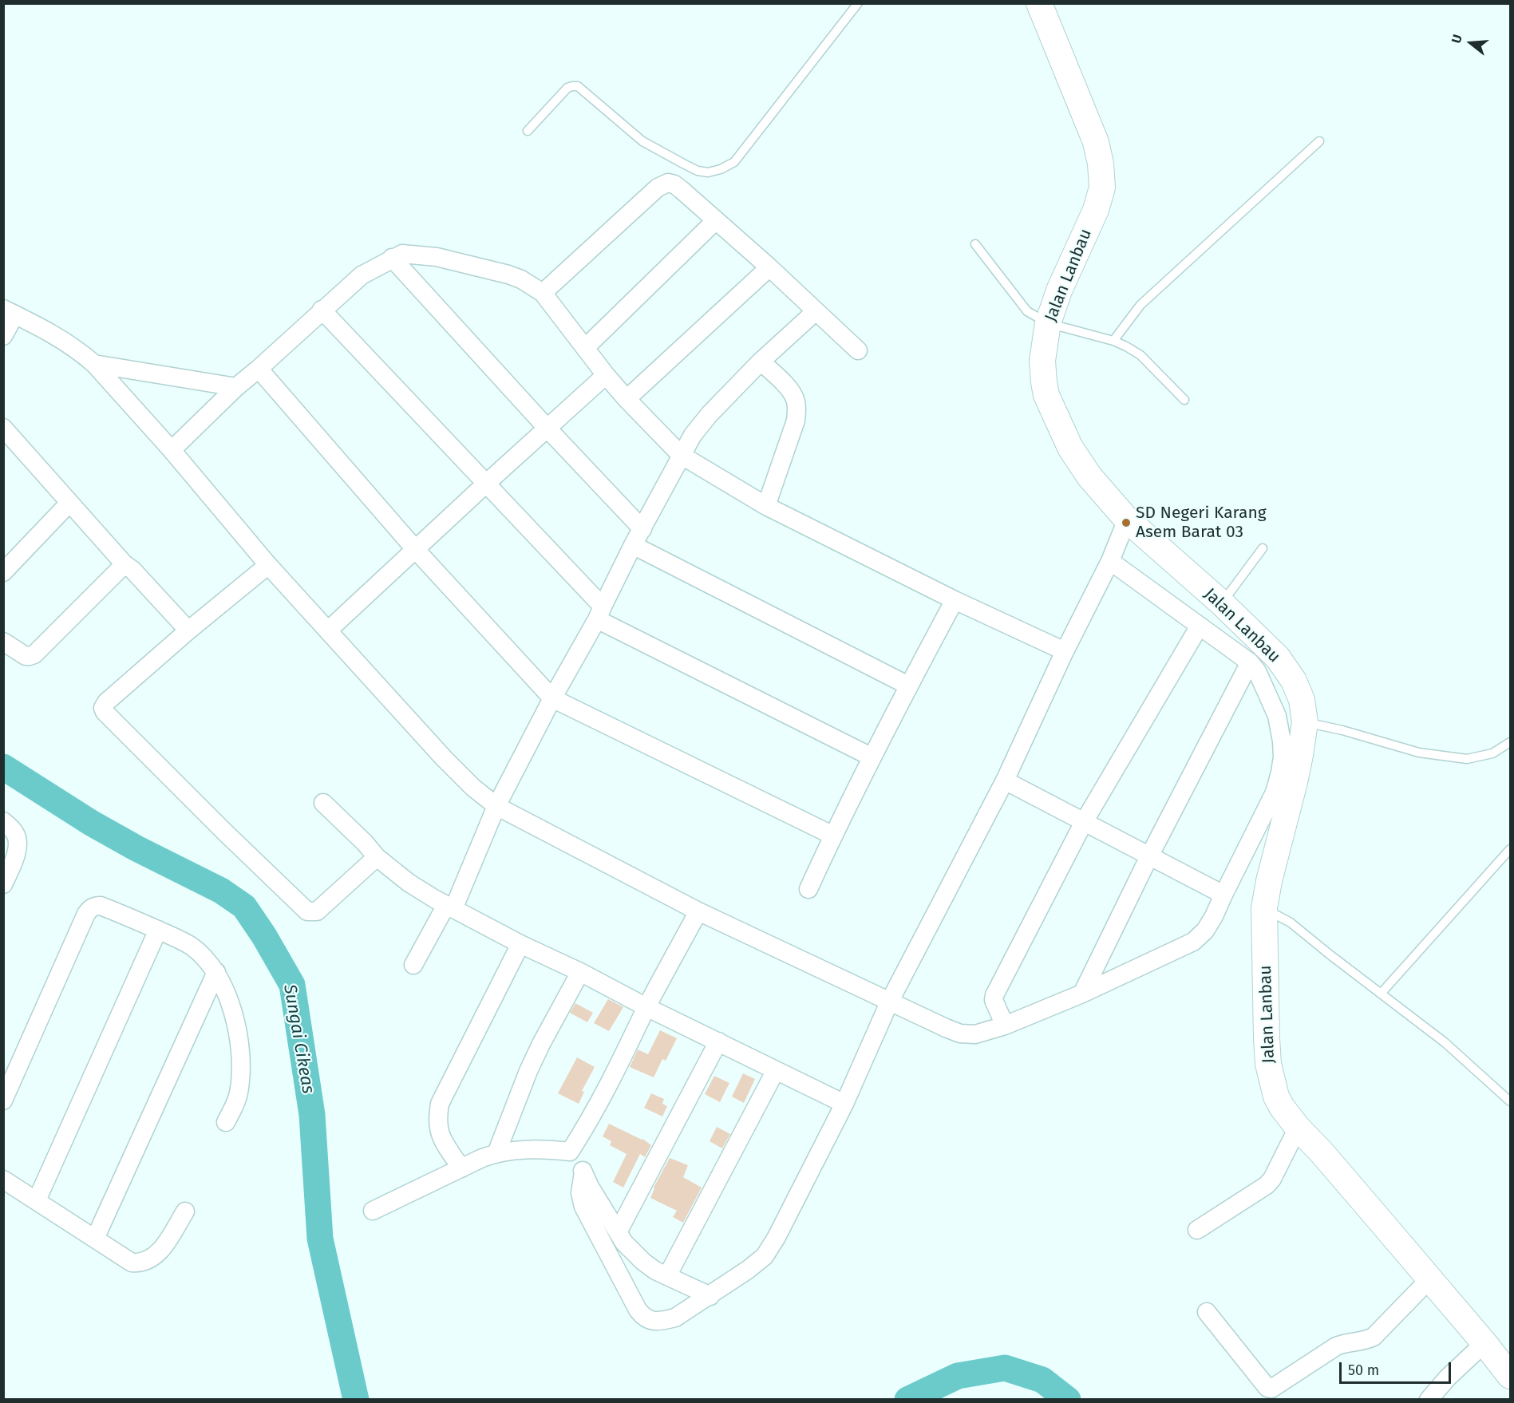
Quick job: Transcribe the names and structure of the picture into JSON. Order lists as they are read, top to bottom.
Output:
{
  "streets": {
    "street": ["Jalan Lanbau"]
  },
  "water": ["Sungai Cikeas"],
  "places": ["SD Negeri Karang Asem Barat 03"],
  "scale_bar": "50 m",
  "north": "left"
}
